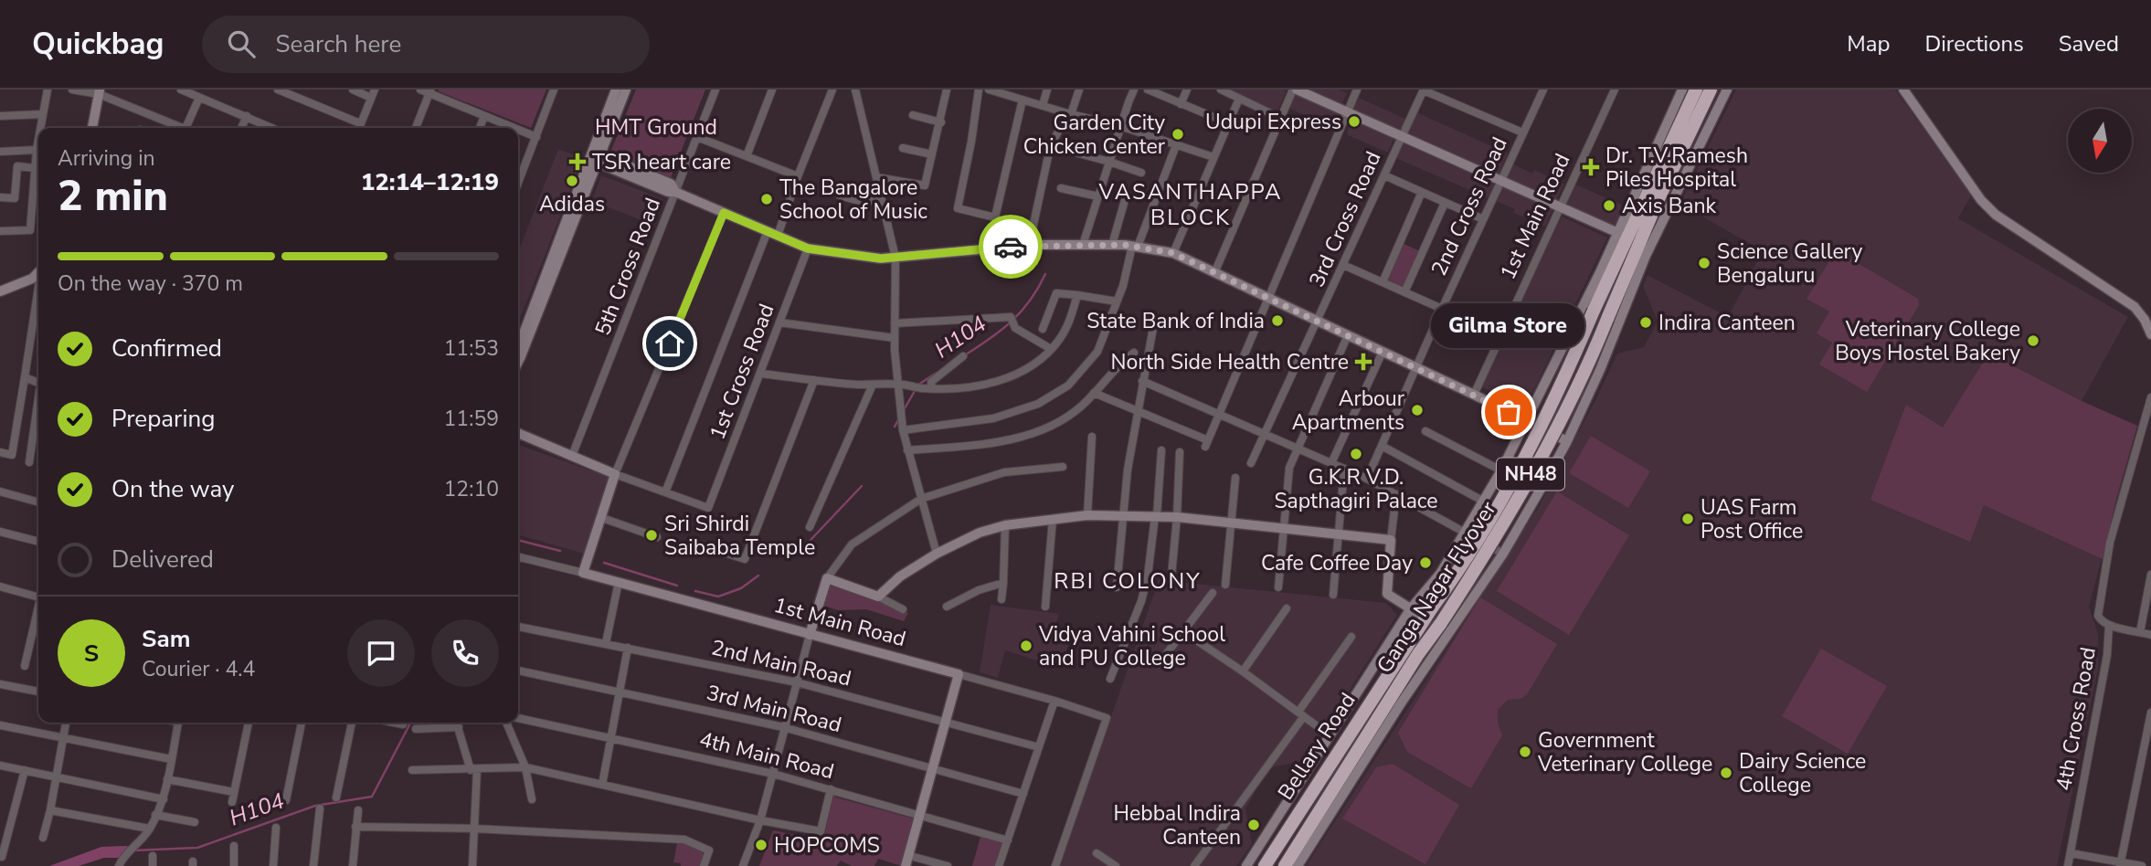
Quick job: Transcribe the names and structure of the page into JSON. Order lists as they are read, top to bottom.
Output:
{
  "streets": {
    "highway": ["NH48", "Ganga Nagar Flyover", "Bellary Road"],
    "street": [
      "2nd Cross Road",
      "1st Main Road",
      "3rd Cross Road",
      "5th Cross Road",
      "1st Cross Road",
      "2nd Main Road",
      "3rd Main Road",
      "4th Cross Road",
      "4th Main Road"
    ]
  },
  "crossings": [
    ["NH48", "Ganga Nagar Flyover"],
    ["Ganga Nagar Flyover", "Bellary Road"]
  ],
  "districts": ["VASANTHAPPA BLOCK", "RBI COLONY"],
  "water": ["H104"],
  "parks": ["HMT Ground"],
  "places": {
    "other": [
      "Udupi Express",
      "Garden City Chicken Center",
      "Adidas",
      "The Bangalore School of Music",
      "Axis Bank",
      "Science Gallery Bengaluru",
      "State Bank of India",
      "Indira Canteen",
      "Veterinary College Boys Hostel Bakery",
      "Arbour Apartments",
      "Gilma Store",
      "G.K.R V.D. Sapthagiri Palace",
      "UAS Farm Post Office",
      "Sri Shirdi Saibaba Temple",
      "Cafe Coffee Day",
      "Vidya Vahini School and PU College",
      "Government Veterinary College",
      "Dairy Science College",
      "Hebbal Indira Canteen",
      "HOPCOMS"
    ],
    "health": ["TSR heart care", "Dr. T.V.Ramesh Piles Hospital", "North Side Health Centre"]
  },
  "north": "bottom",
  "page": {
    "header": "Quickbag",
    "search": "Search here",
    "nav": ["Map", "Directions", "Saved"],
    "heading": ["2 min", "Arriving in", "12:14–12:19"],
    "panel": ["Sam", "Courier · 4.4"],
    "bar": "On the way · 370 m",
    "bubble": "Gilma Store",
    "list": [
      ["Confirmed", "11:53"],
      ["Preparing", "11:59"],
      ["On the way", "12:10"],
      "Delivered"
    ],
    "round": "S"
  }
}
